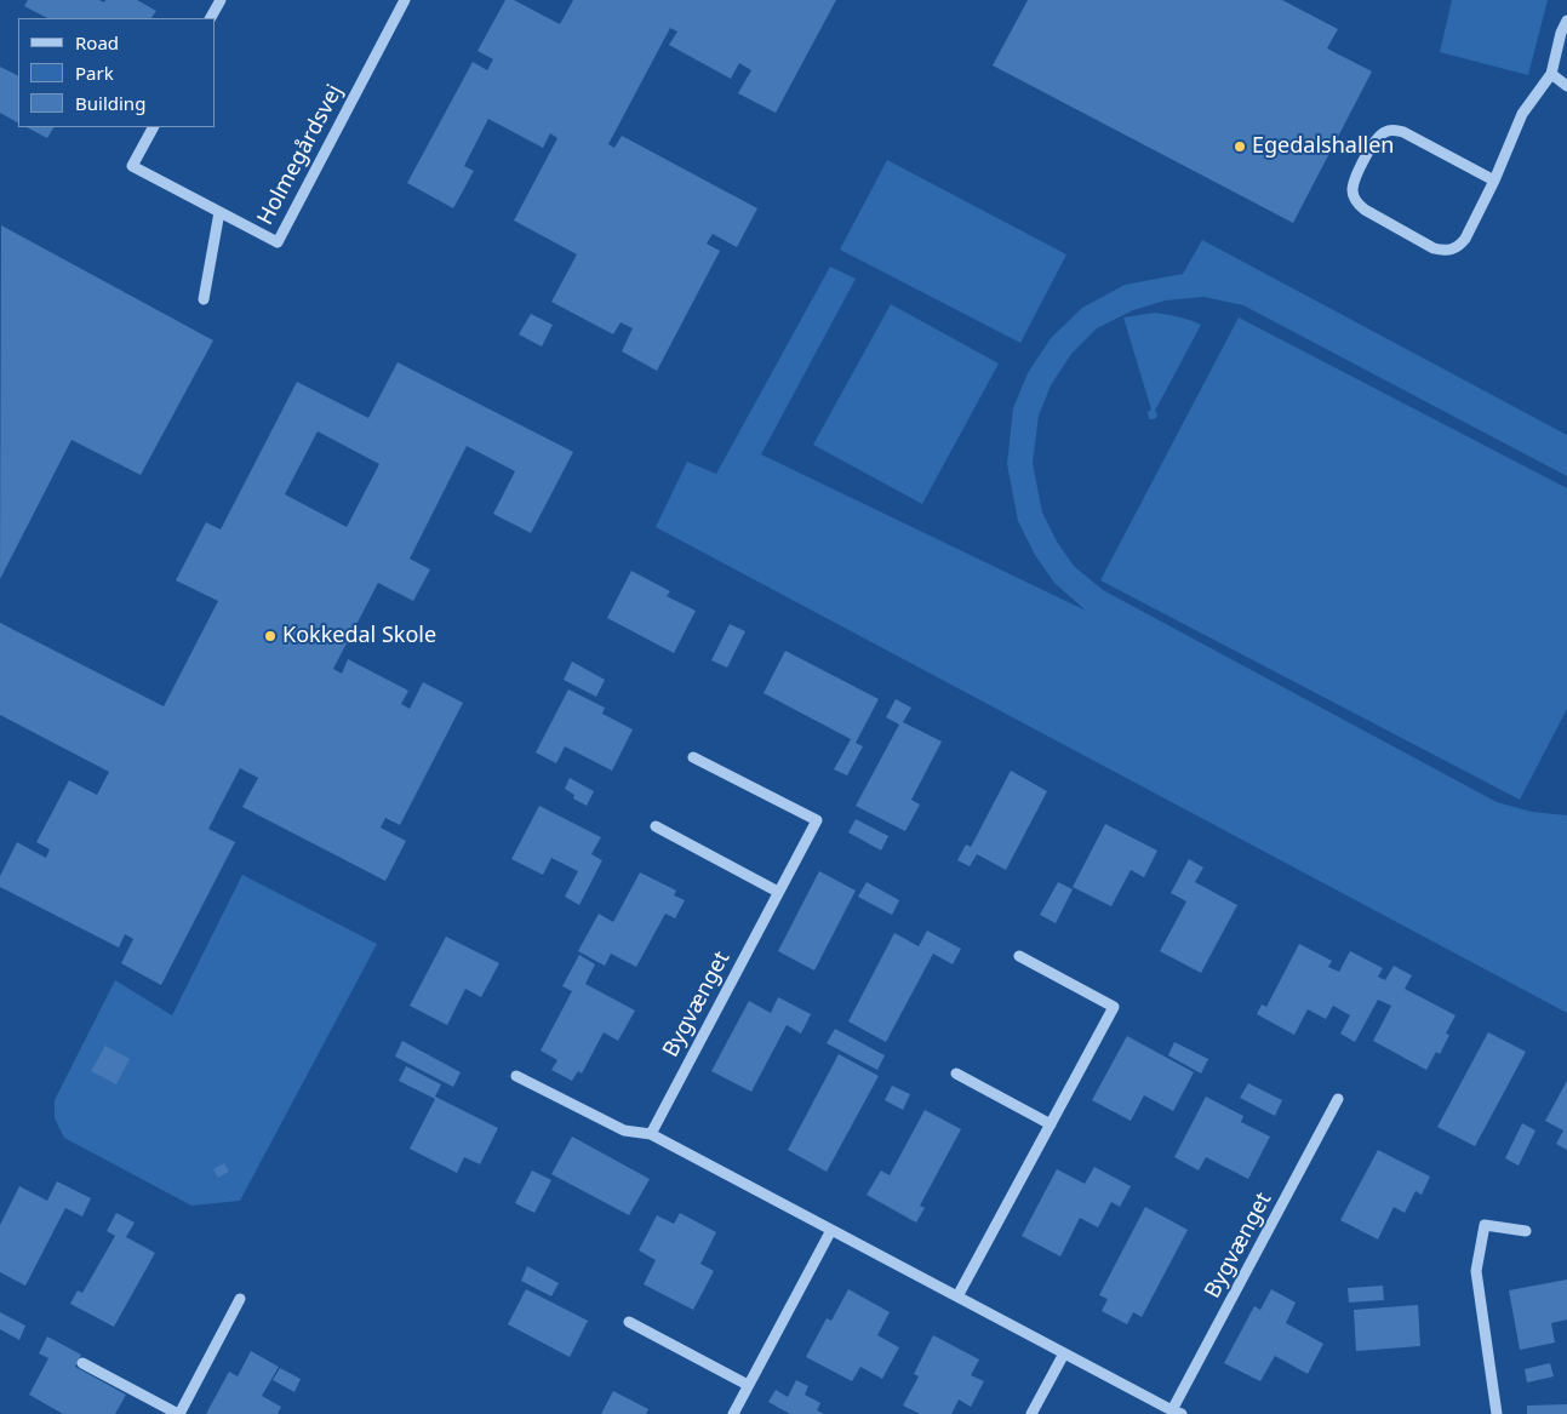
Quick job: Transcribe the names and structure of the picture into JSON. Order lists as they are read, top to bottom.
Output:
{
  "streets": {
    "street": ["Holmegårdsvej", "Bygvænget"]
  },
  "places": ["Egedalshallen", "Kokkedal Skole"],
  "legend": ["Road", "Park", "Building"]
}
